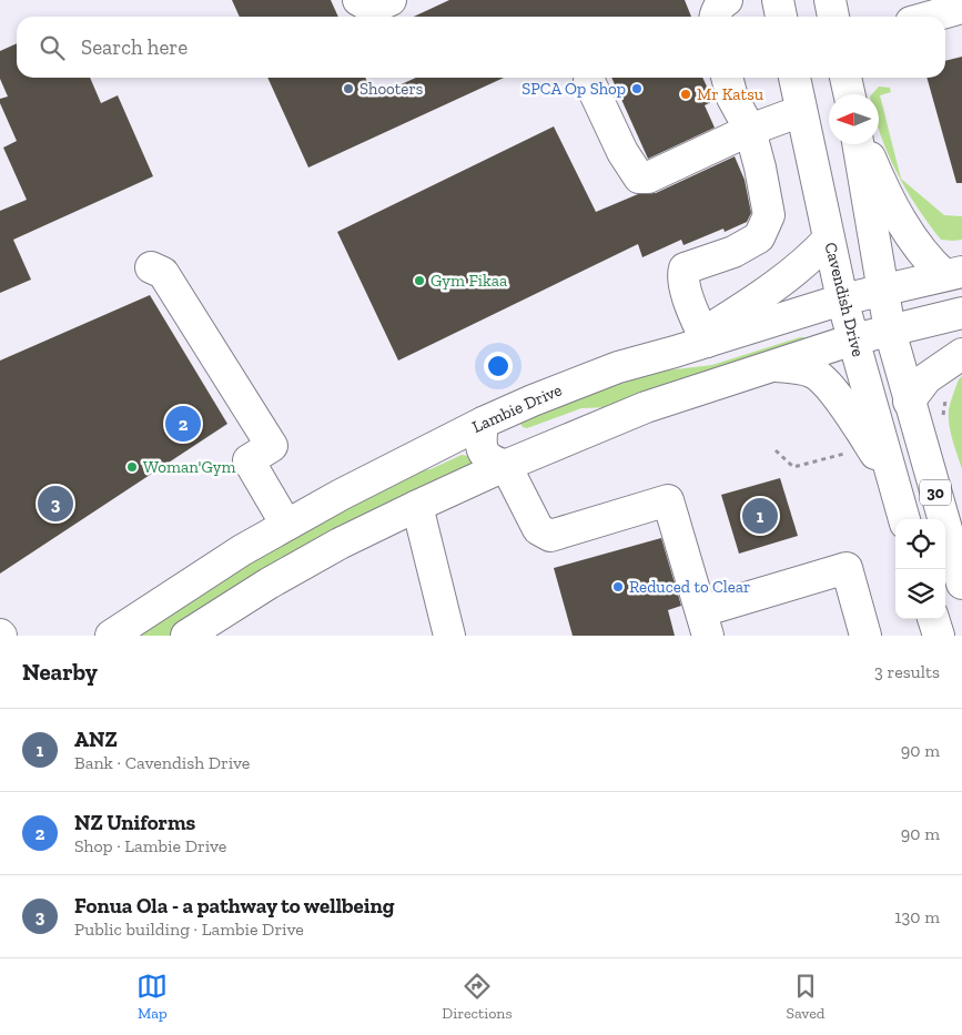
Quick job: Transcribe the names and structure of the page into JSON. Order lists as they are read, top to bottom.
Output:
{
  "streets": {
    "main road": ["Cavendish Drive", "Lambie Drive", "30"]
  },
  "places": [
    "Shooters",
    "SPCA Op Shop",
    "Mr Katsu",
    "Gym Fikaa",
    "Woman'Gym",
    "Reduced to Clear"
  ],
  "north": "left",
  "page": {
    "search": "Search here",
    "pins": ["2", "3", "1"],
    "heading": ["Nearby", "3 results"],
    "list": [
      {
        "mark": "1",
        "name": "ANZ",
        "note": "Bank · Cavendish Drive",
        "value": "90 m"
      },
      {
        "mark": "2",
        "name": "NZ Uniforms",
        "note": "Shop · Lambie Drive",
        "value": "90 m"
      },
      {
        "mark": "3",
        "name": "Fonua Ola - a pathway to wellbeing",
        "note": "Public building · Lambie Drive",
        "value": "130 m"
      }
    ],
    "nav": ["Map", "Directions", "Saved"]
  }
}
